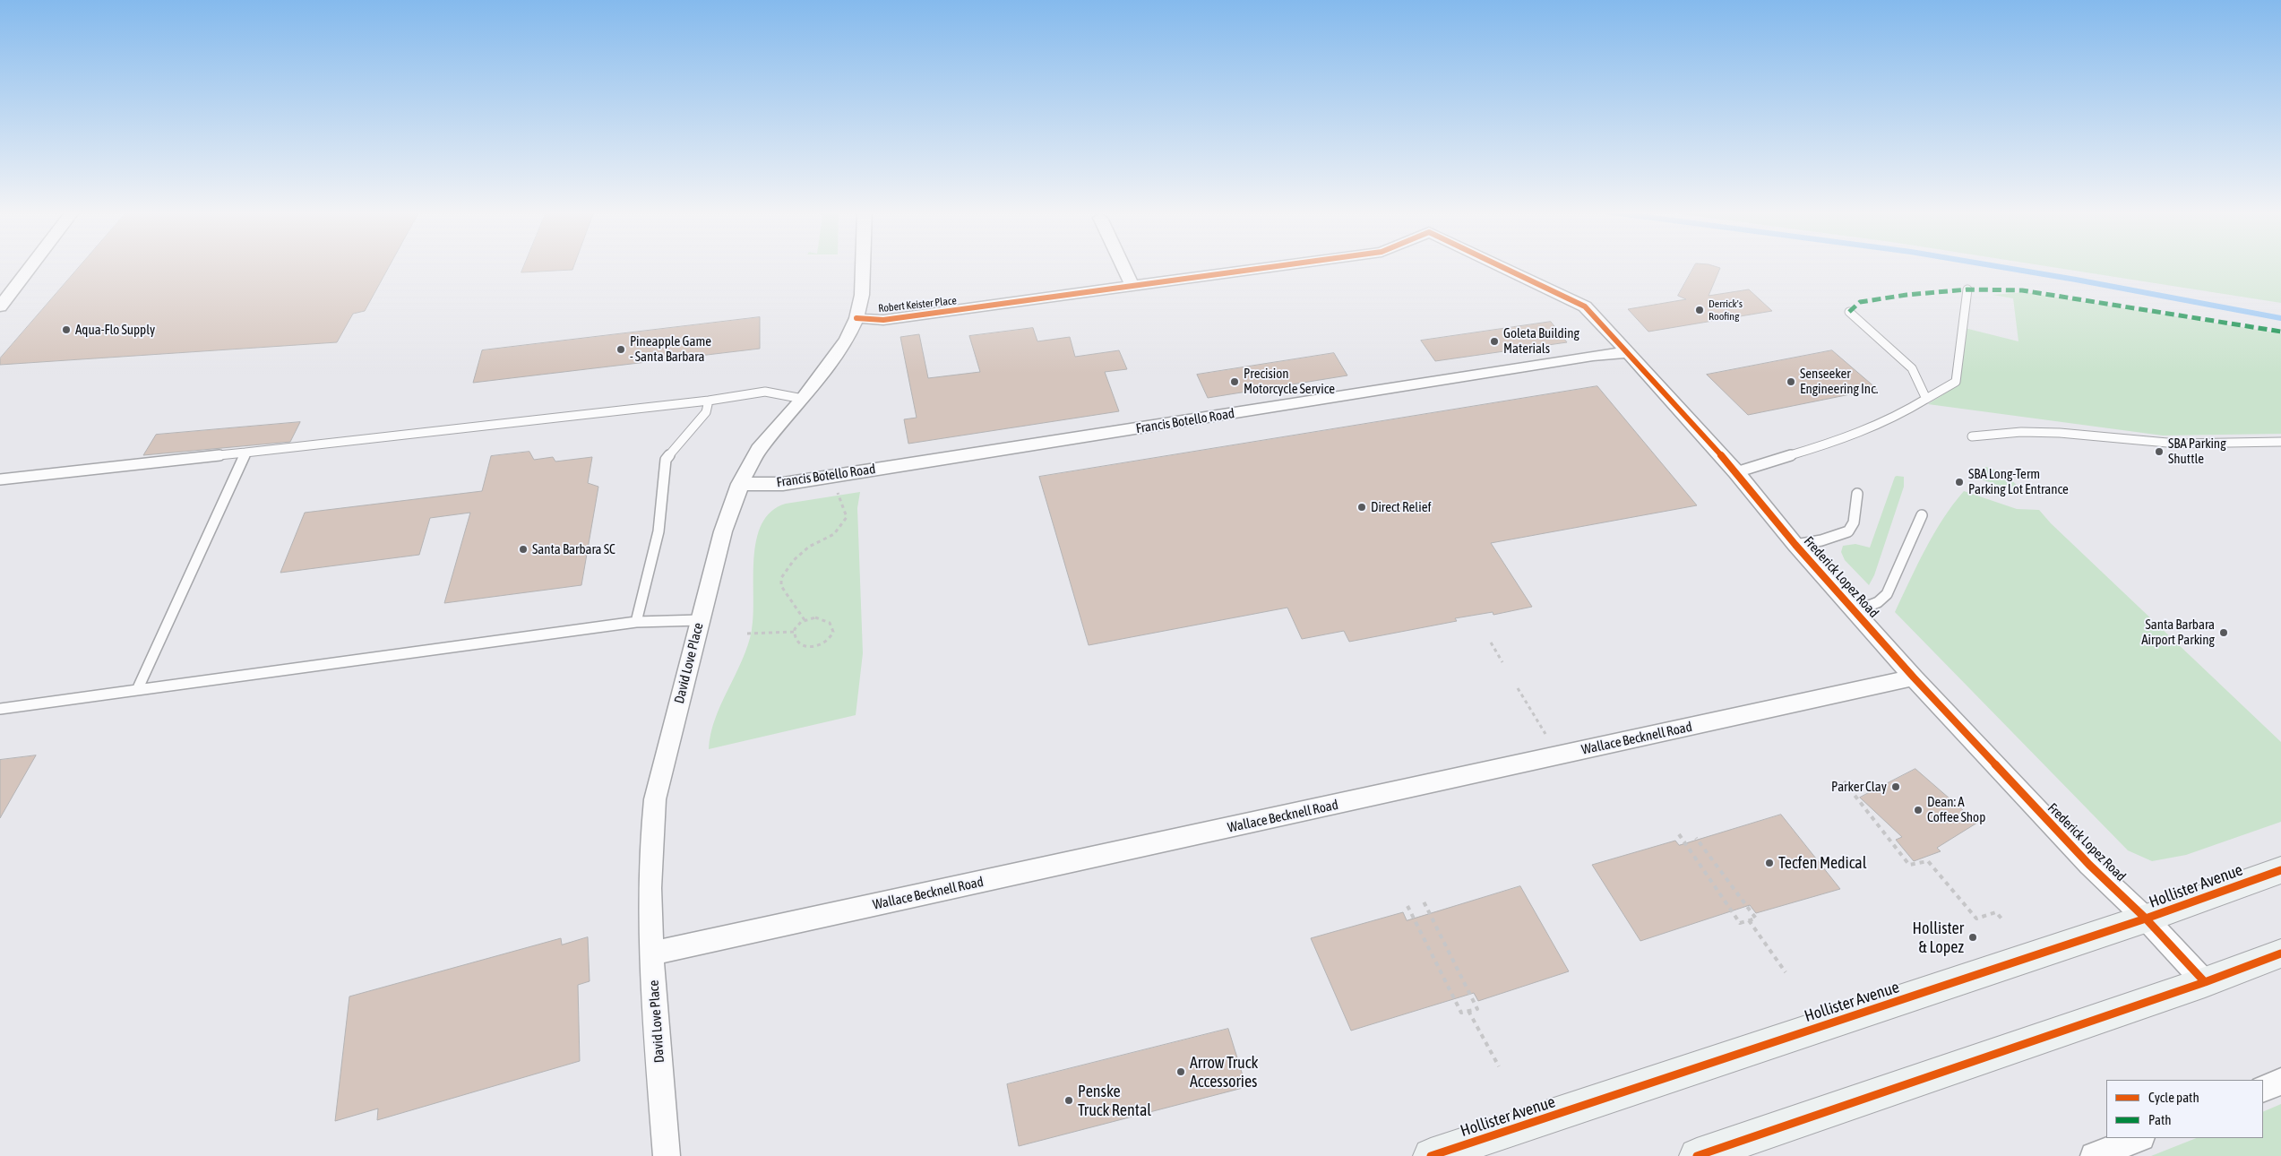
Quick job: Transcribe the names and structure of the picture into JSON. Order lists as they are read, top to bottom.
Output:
{
  "streets": {
    "main road": ["Hollister Avenue"],
    "street": [
      "Robert Keister Place",
      "Francis Botello Road",
      "Frederick Lopez Road",
      "David Love Place",
      "Wallace Becknell Road"
    ]
  },
  "crossings": [
    ["Robert Keister Place", "David Love Place"],
    ["Francis Botello Road", "Frederick Lopez Road"],
    ["Francis Botello Road", "David Love Place"],
    ["Frederick Lopez Road", "Wallace Becknell Road"],
    ["Frederick Lopez Road", "Hollister Avenue"],
    ["David Love Place", "Wallace Becknell Road"]
  ],
  "places": [
    "Derrick's Roofing",
    "Aqua-Flo Supply",
    "Goleta Building Materials",
    "Pineapple Game - Santa Barbara",
    "Precision Motorcycle Service",
    "Senseeker Engineering Inc.",
    "SBA Parking Shuttle",
    "SBA Long-Term Parking Lot Entrance",
    "Direct Relief",
    "Santa Barbara SC",
    "Santa Barbara Airport Parking",
    "Parker Clay",
    "Dean: A Coffee Shop",
    "Tecfen Medical",
    "Hollister & Lopez",
    "Arrow Truck Accessories",
    "Penske Truck Rental"
  ],
  "legend": ["Cycle path", "Path"]
}
